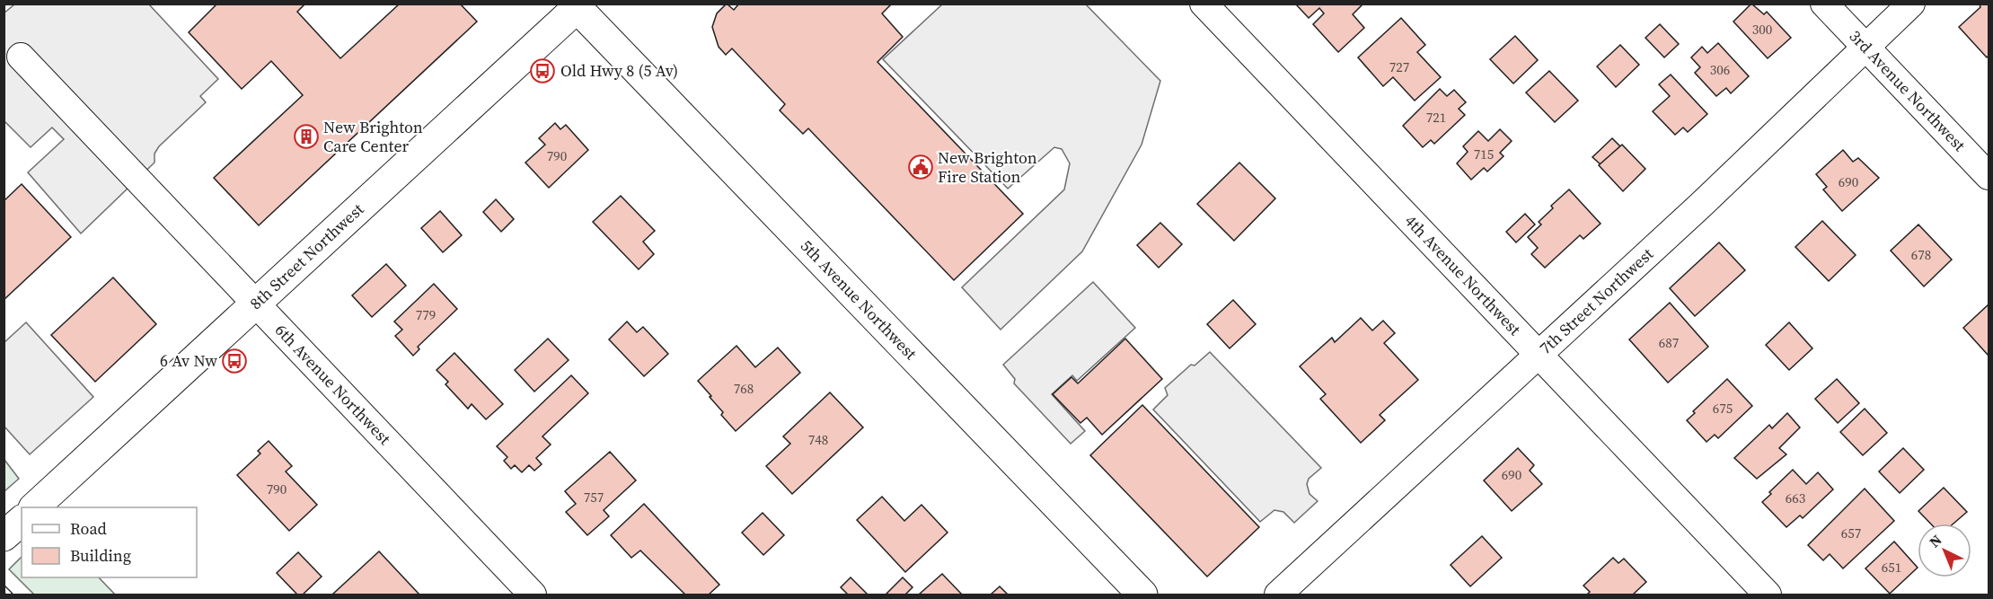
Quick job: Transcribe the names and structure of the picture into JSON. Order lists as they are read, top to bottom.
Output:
{
  "streets": {
    "street": [
      "3rd Avenue Northwest",
      "8th Street Northwest",
      "4th Avenue Northwest",
      "5th Avenue Northwest",
      "7th Street Northwest",
      "6th Avenue Northwest"
    ]
  },
  "crossings": [
    ["3rd Avenue Northwest", "7th Street Northwest"],
    ["8th Street Northwest", "5th Avenue Northwest"],
    ["8th Street Northwest", "6th Avenue Northwest"],
    ["4th Avenue Northwest", "7th Street Northwest"]
  ],
  "places": {
    "bus stop": ["Old Hwy 8 (5 Av)", "6 Av Nw"],
    "building": ["New Brighton Care Center"],
    "public building": ["New Brighton Fire Station"]
  },
  "house_numbers": [
    "300",
    "727",
    "306",
    "721",
    "715",
    "790",
    "690",
    "678",
    "779",
    "687",
    "768",
    "675",
    "748",
    "690",
    "790",
    "757",
    "663",
    "657",
    "651"
  ],
  "legend": ["Road", "Building"],
  "north": "top left"
}
